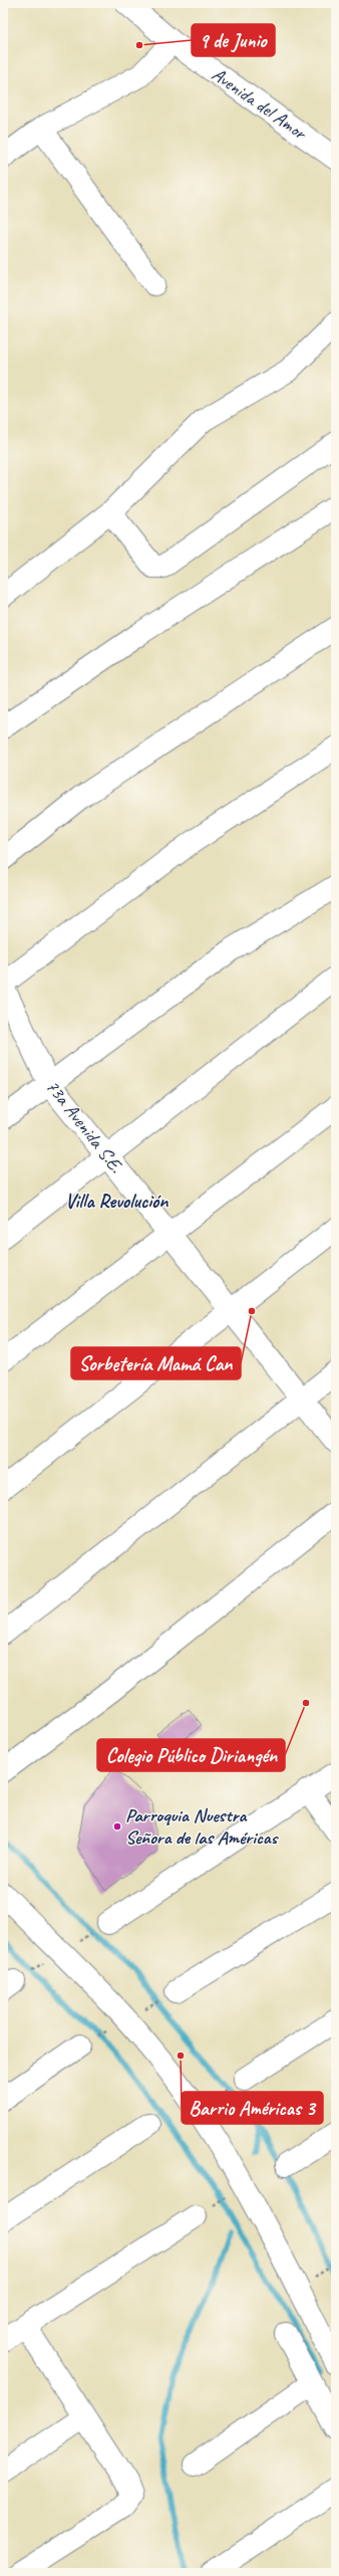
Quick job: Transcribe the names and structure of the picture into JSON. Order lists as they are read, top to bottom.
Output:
{
  "streets": {
    "street": ["Avenida del Amor", "73a Avenida S.E."]
  },
  "districts": ["Villa Revolución"],
  "places": [
    "9 de Junio",
    "Sorbetería Mamá Can",
    "Colegio Público Diriangén",
    "Parroquia Nuestra Señora de las Américas",
    "Barrio Américas 3"
  ]
}
